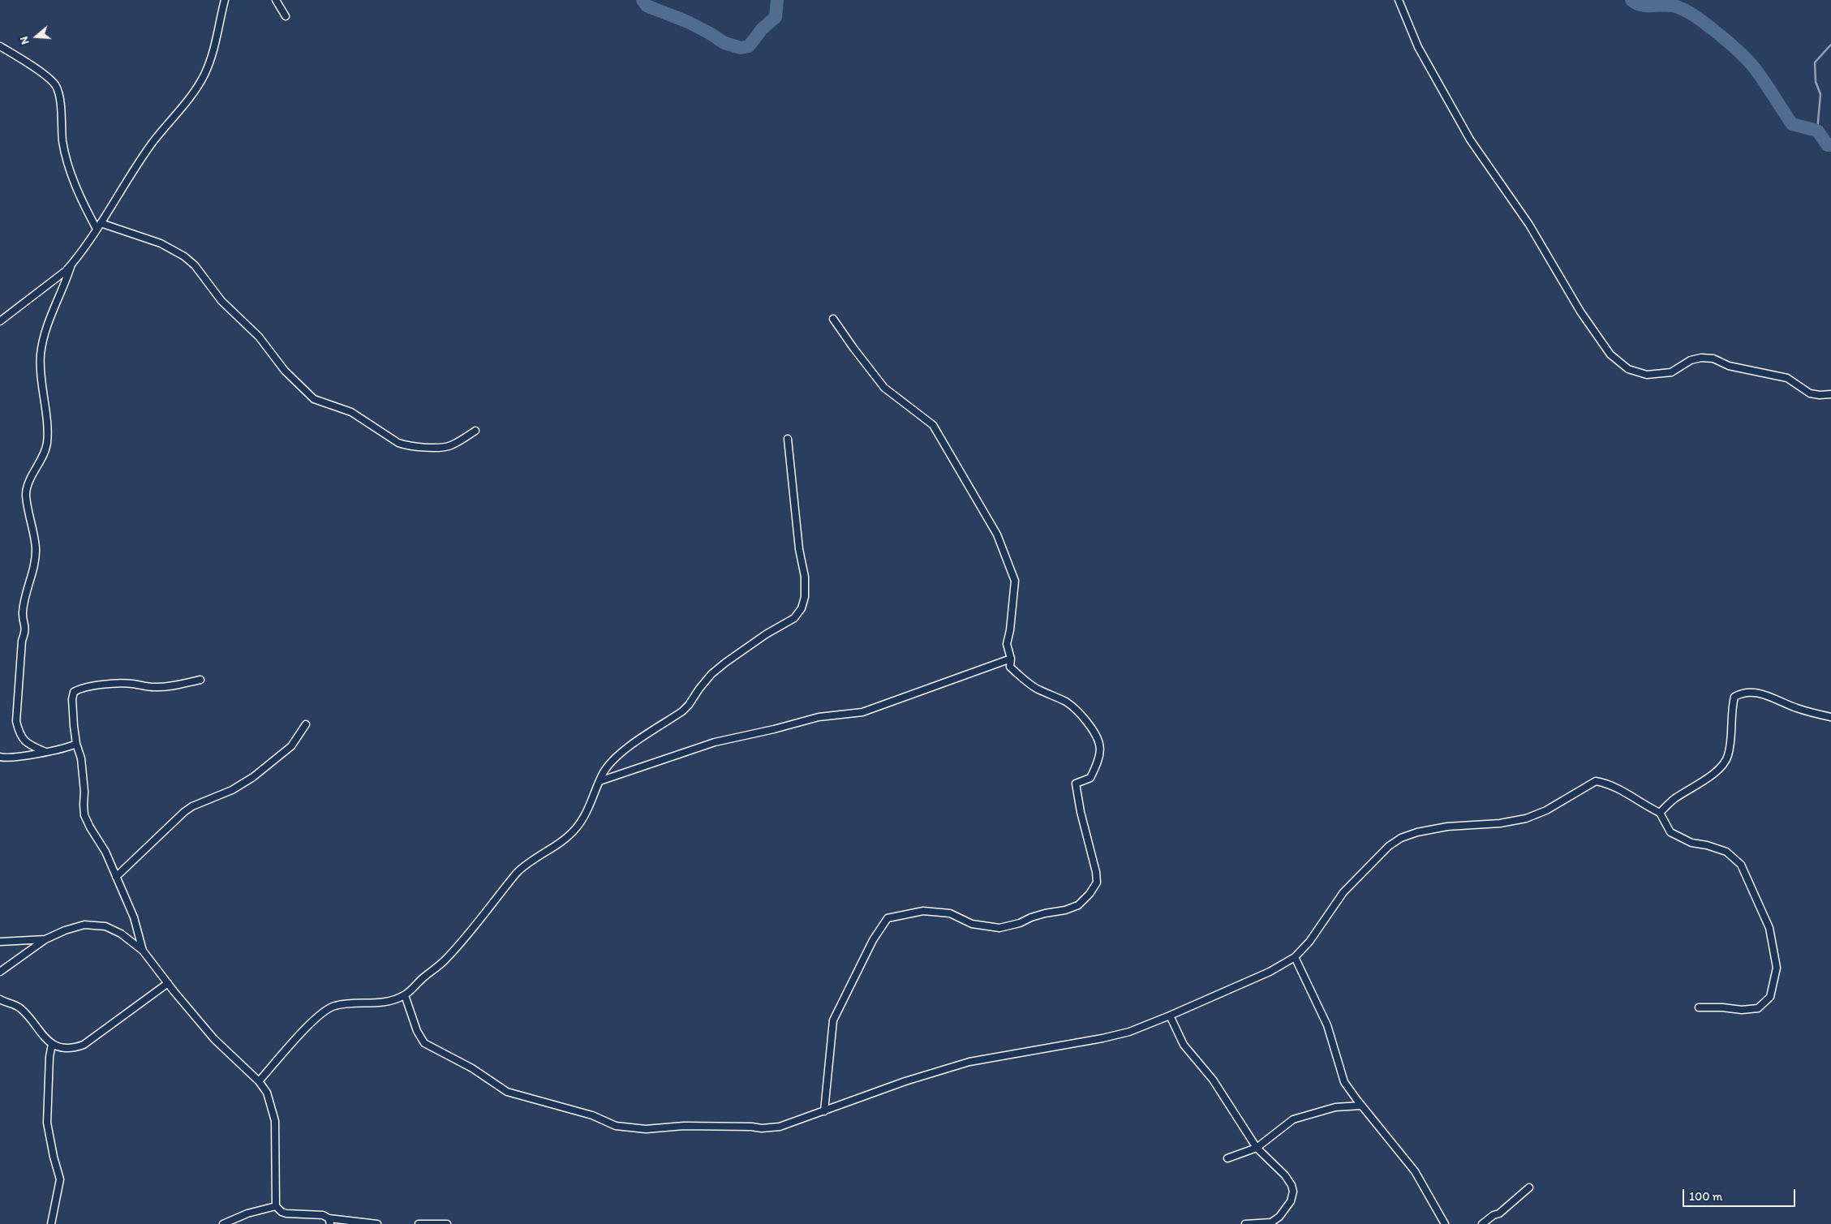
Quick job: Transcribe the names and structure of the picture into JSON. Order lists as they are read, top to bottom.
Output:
{
  "scale_bar": "100 m",
  "north": "left"
}
